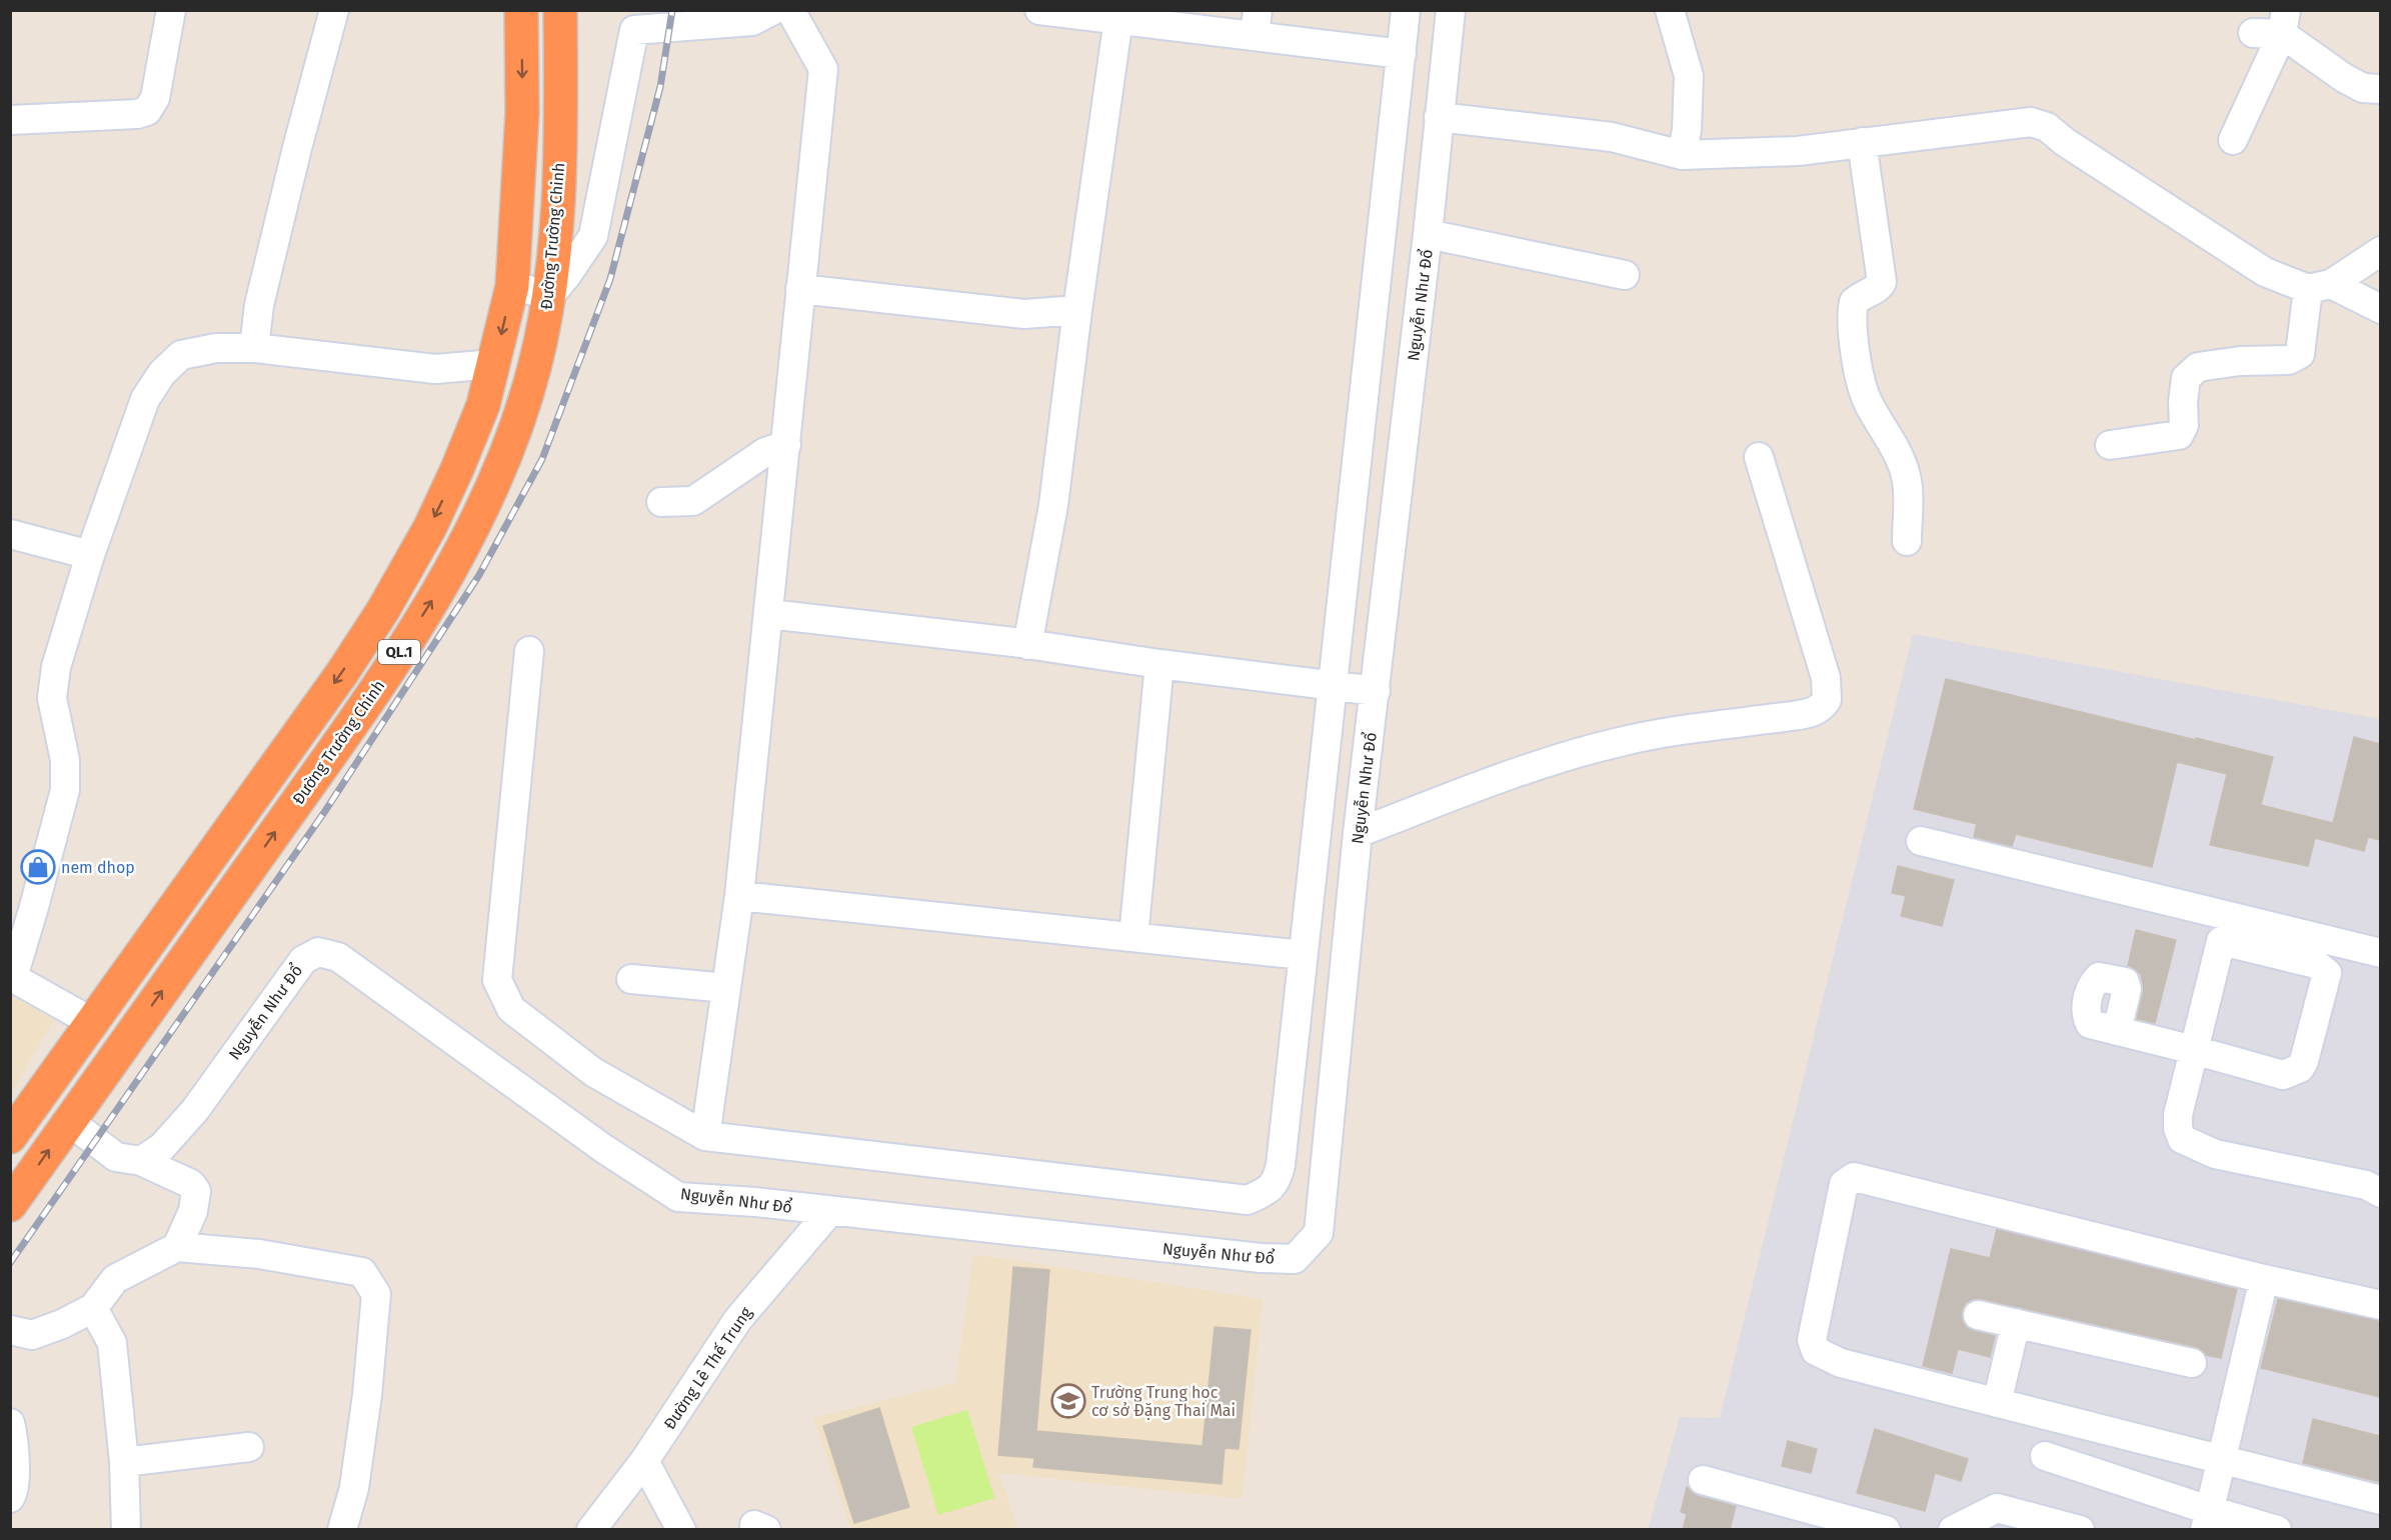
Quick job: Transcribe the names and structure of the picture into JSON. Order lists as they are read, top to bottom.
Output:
{
  "streets": {
    "highway": ["Đường Trường Chinh", "QL.1"],
    "street": ["Nguyễn Như Đổ", "Đường Lê Thế Trung"]
  },
  "crossings": [
    ["Nguyễn Như Đổ", "Đường Lê Thế Trung"]
  ],
  "places": {
    "shop": ["nem dhop"],
    "school or university": ["Trường Trung học cơ sở Đặng Thai Mai"]
  }
}
